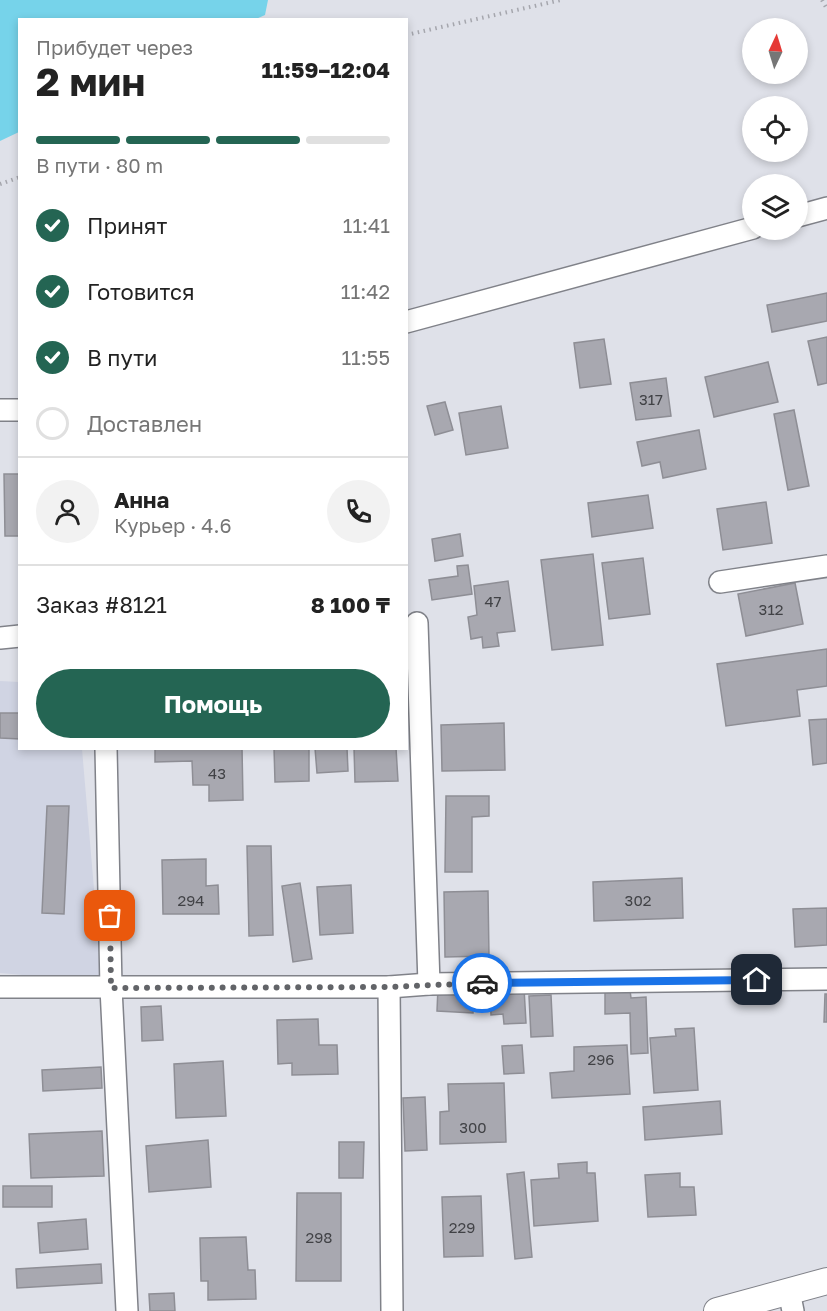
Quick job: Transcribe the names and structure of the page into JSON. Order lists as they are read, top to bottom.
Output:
{
  "house_numbers": [
    "317",
    "47",
    "312",
    "43",
    "294",
    "302",
    "296",
    "300",
    "229",
    "298"
  ],
  "north": "top",
  "page": {
    "heading": ["2 мин", "Прибудет через", "11:59–12:04"],
    "panel": [
      "Анна",
      "Курьер · 4.6",
      "Заказ #8121",
      "8 100 ₸"
    ],
    "bar": "В пути · 80 m",
    "list": [
      ["Принят", "11:41"],
      ["Готовится", "11:42"],
      ["В пути", "11:55"],
      "Доставлен"
    ],
    "buttons": "Помощь"
  }
}
